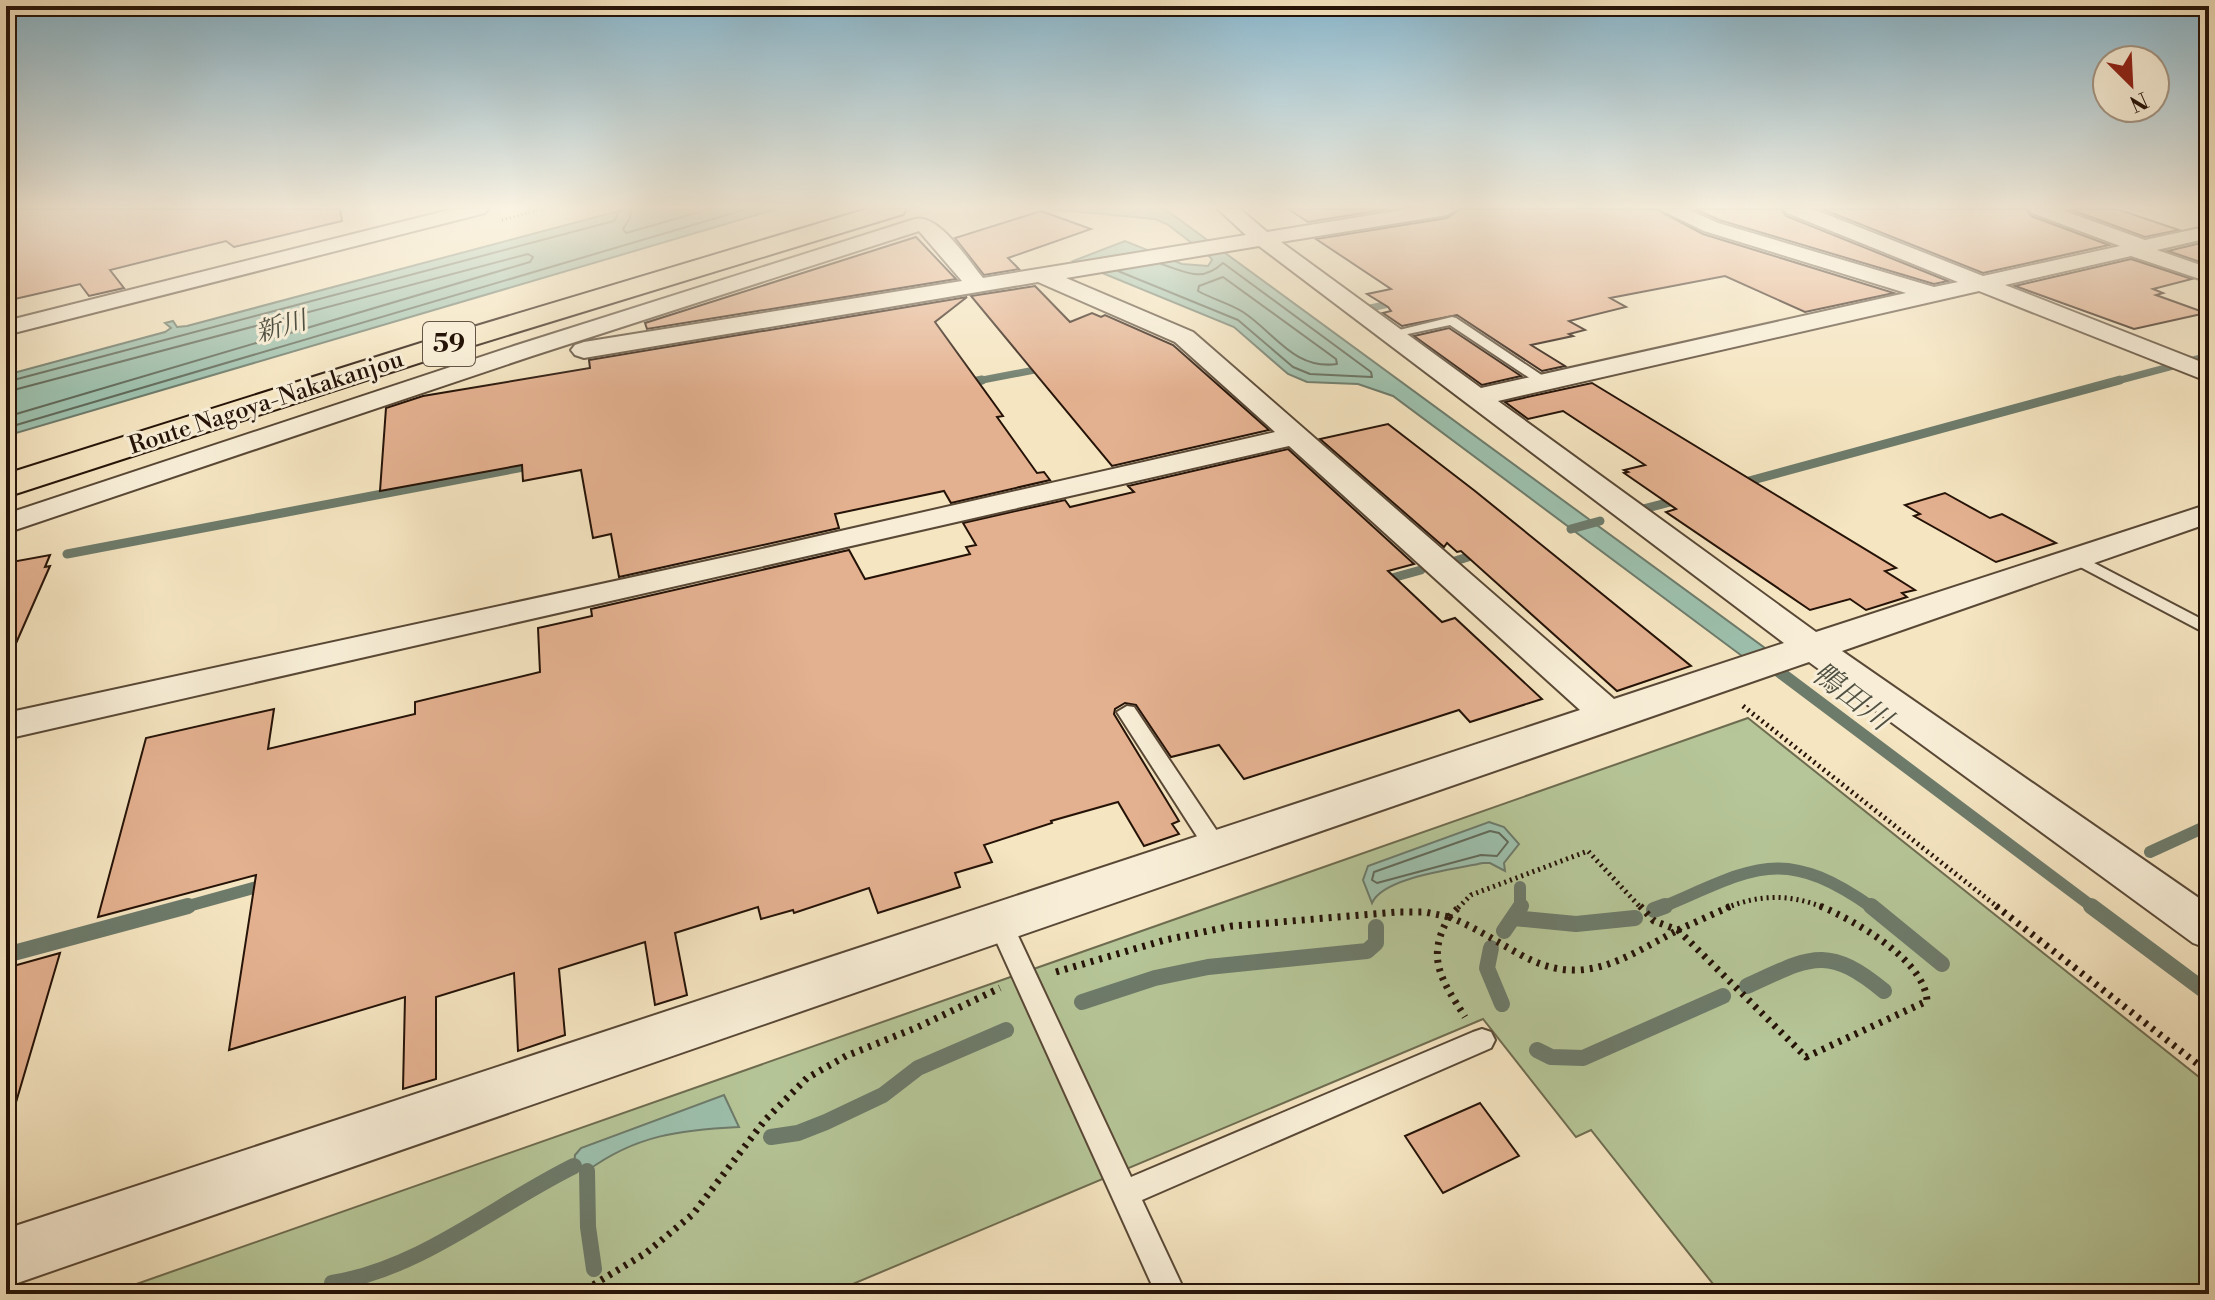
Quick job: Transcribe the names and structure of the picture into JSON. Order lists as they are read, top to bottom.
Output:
{
  "streets": {
    "main road": ["59", "Route Nagoya-Nakakanjou"]
  },
  "water": ["新川", "鴨田川"],
  "north": "bottom right"
}
